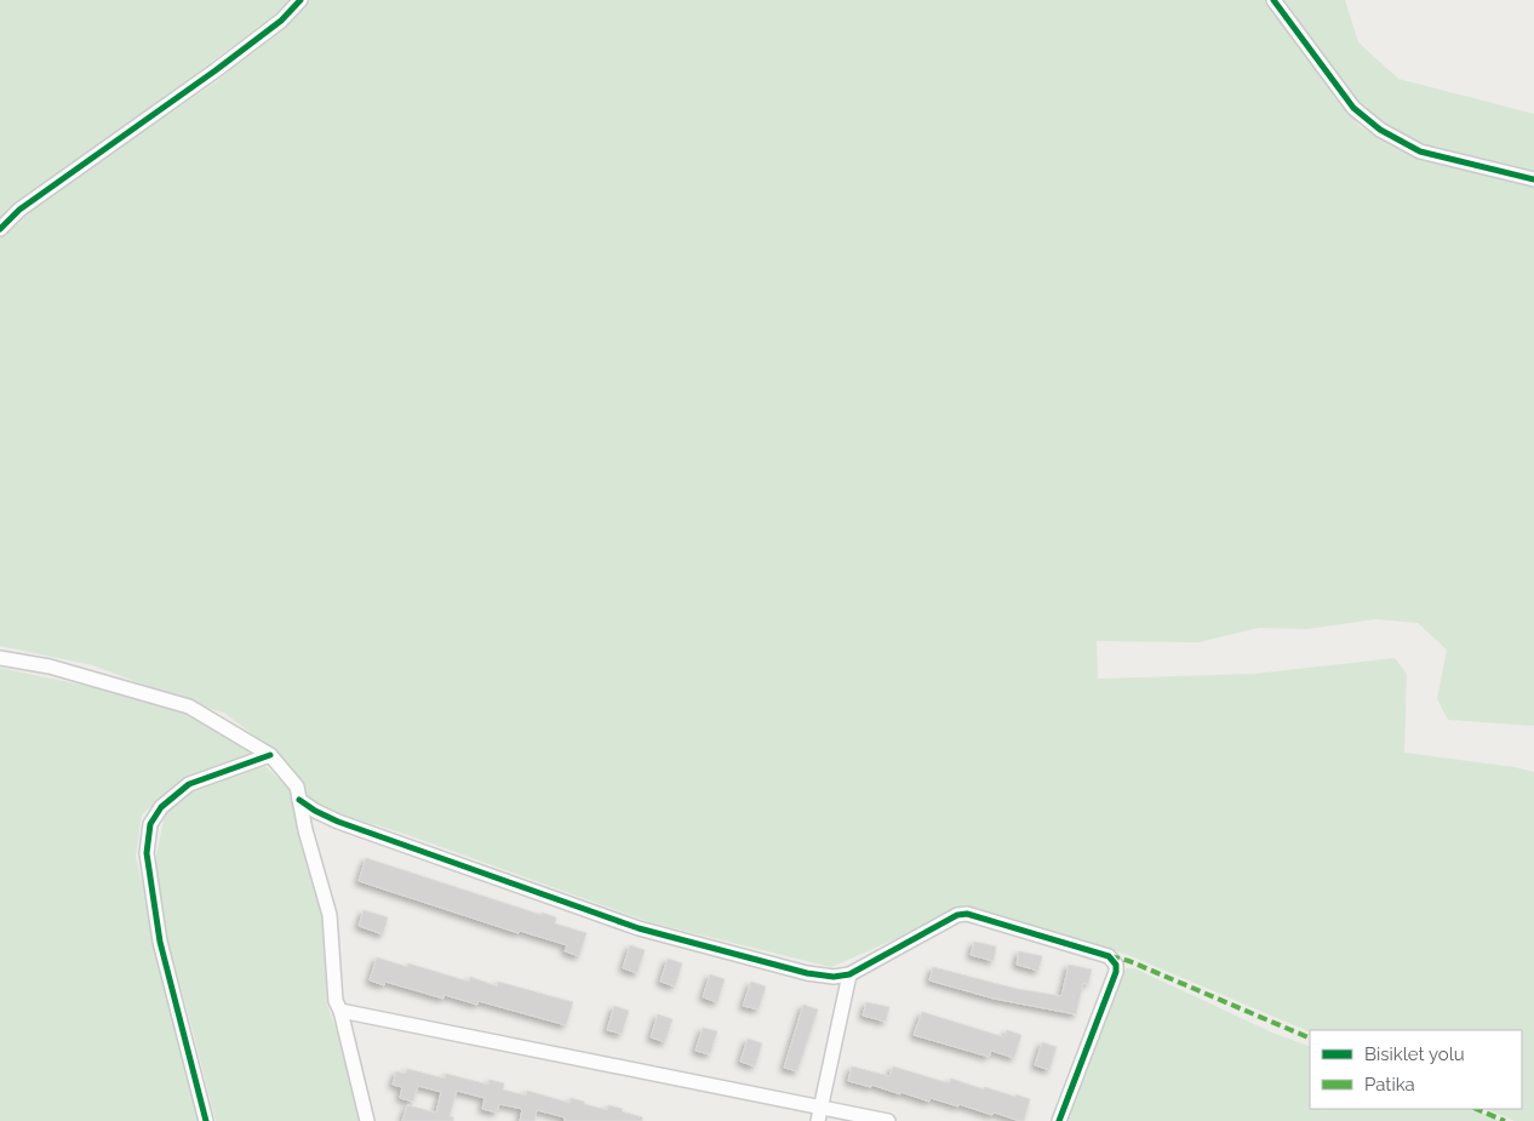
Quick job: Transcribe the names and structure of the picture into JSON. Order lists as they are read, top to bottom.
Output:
{
  "legend": ["Bisiklet yolu", "Patika"]
}
